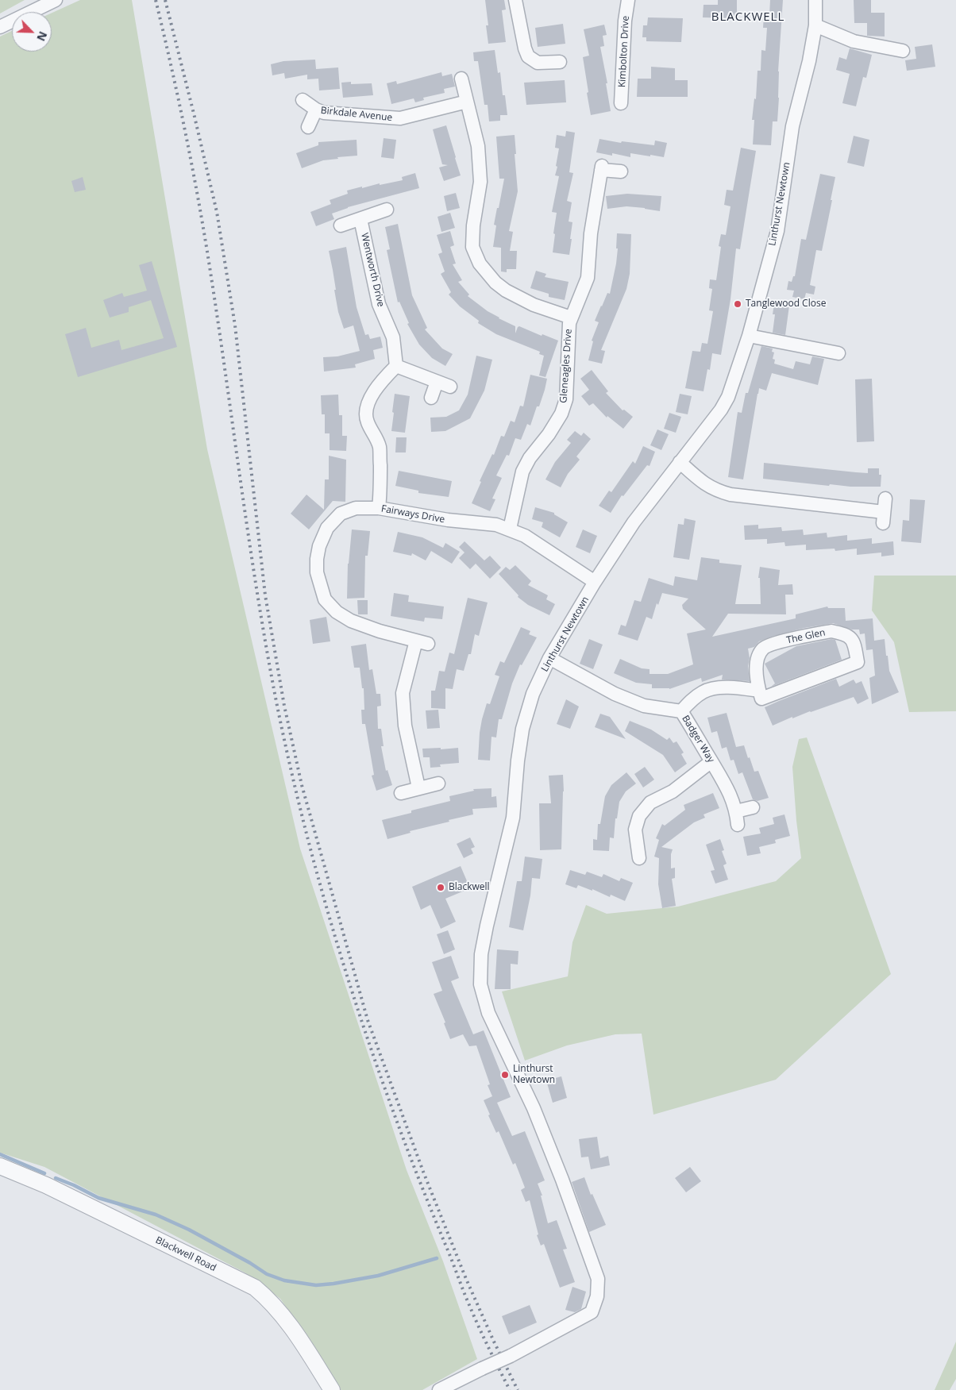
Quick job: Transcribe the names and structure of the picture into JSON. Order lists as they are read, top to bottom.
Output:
{
  "streets": {
    "street": [
      "Kimbolton Drive",
      "Birkdale Avenue",
      "Linthurst Newtown",
      "Wentworth Drive",
      "Gleneagles Drive",
      "Fairways Drive",
      "The Glen",
      "Badger Way",
      "Blackwell Road"
    ]
  },
  "crossings": [
    ["Linthurst Newtown", "Fairways Drive"],
    ["Linthurst Newtown", "Badger Way"],
    ["Gleneagles Drive", "Fairways Drive"],
    ["The Glen", "Badger Way"]
  ],
  "districts": ["BLACKWELL"],
  "places": ["Tanglewood Close", "Blackwell", "Linthurst Newtown"],
  "north": "bottom right"
}
